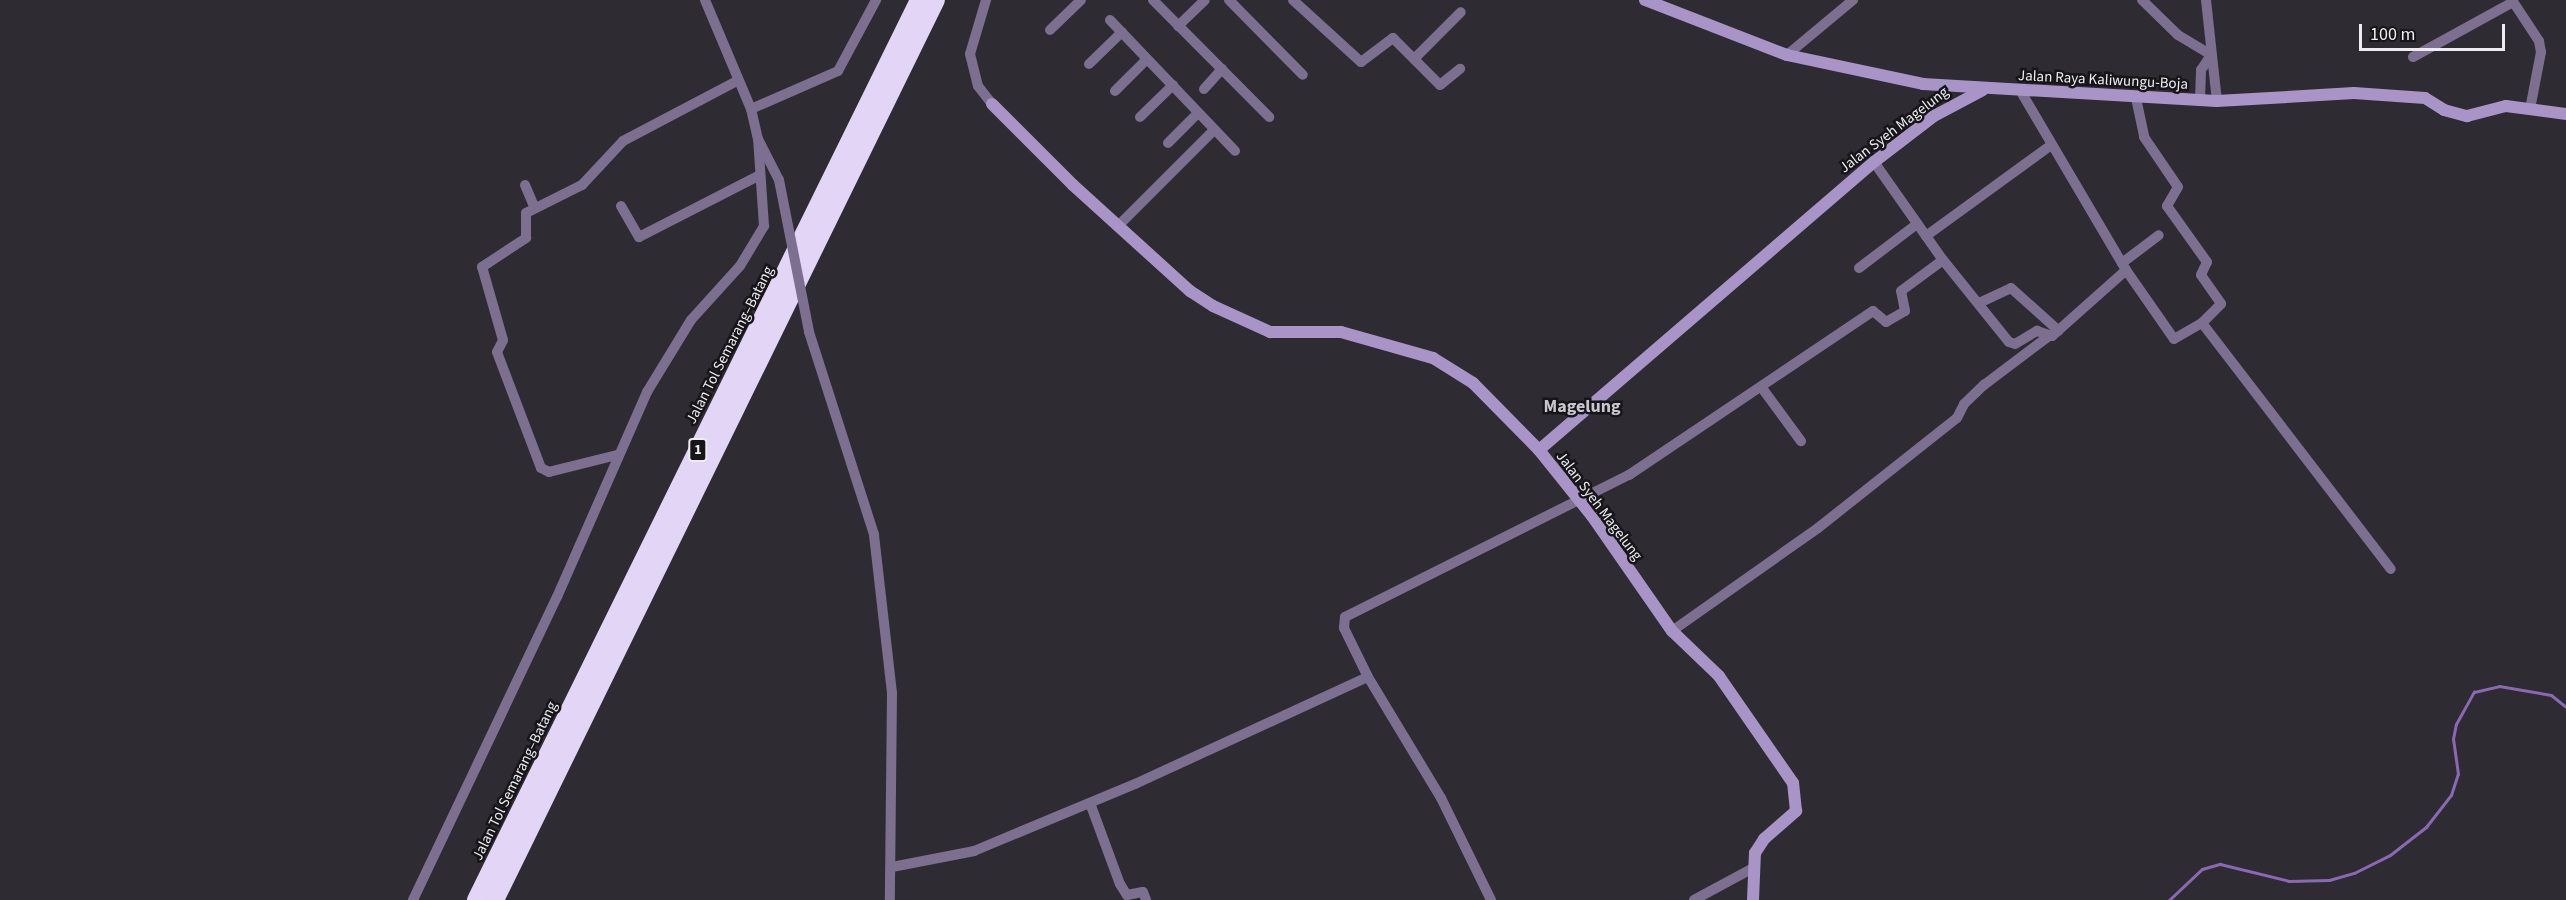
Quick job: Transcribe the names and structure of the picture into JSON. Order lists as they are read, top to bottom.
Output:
{
  "streets": {
    "highway": ["Jalan Tol Semarang–Batang", "1"],
    "street": ["Jalan Raya Kaliwungu-Boja", "Jalan Syeh Magelung"]
  },
  "crossings": [
    ["Jalan Raya Kaliwungu-Boja", "Jalan Syeh Magelung"]
  ],
  "districts": ["Magelung"],
  "scale_bar": "100 m"
}
